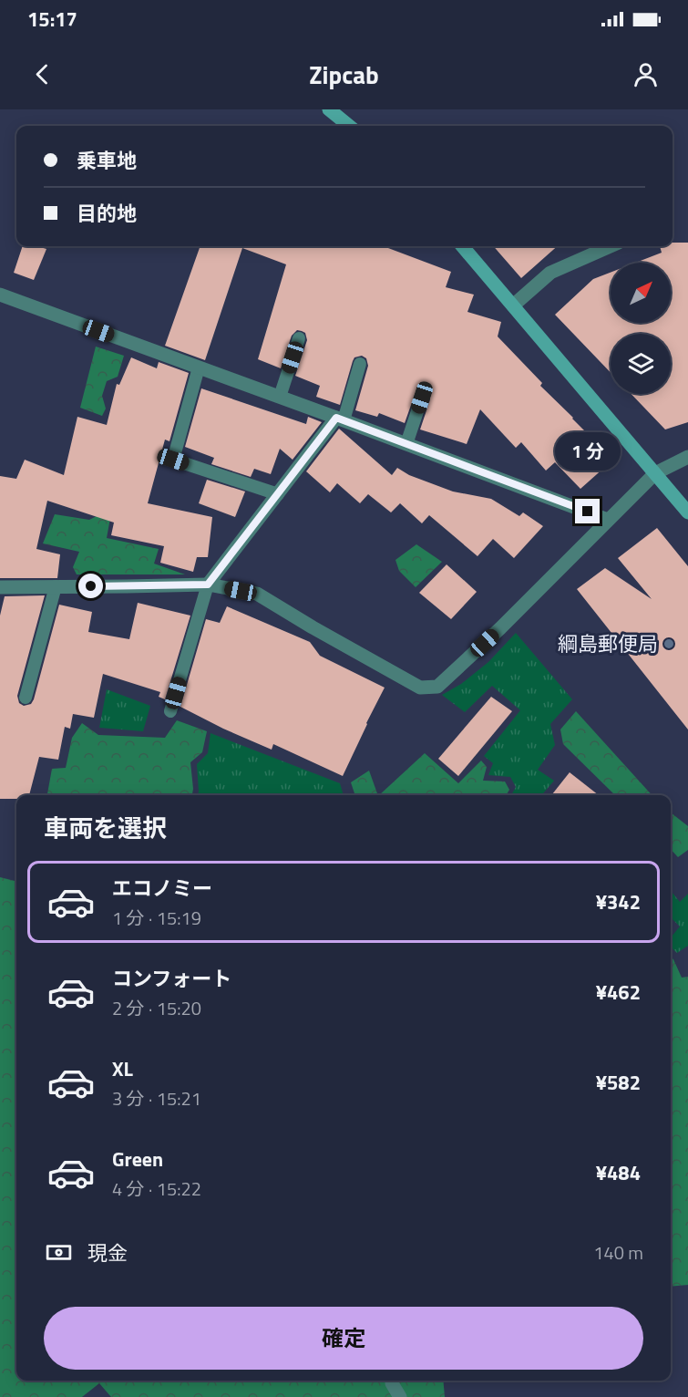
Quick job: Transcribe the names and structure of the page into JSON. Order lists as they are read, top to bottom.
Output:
{
  "places": ["綱島郵便局"],
  "north": "top right",
  "page": {
    "status": "15:17",
    "header": "Zipcab",
    "banner": ["乗車地", "目的地"],
    "bubble": "1 分",
    "heading": "車両を選択",
    "list": [
      {
        "name": "エコノミー",
        "note": "1 分 · 15:19",
        "value": "¥342"
      },
      {
        "name": "コンフォート",
        "note": "2 分 · 15:20",
        "value": "¥462"
      },
      {
        "name": "XL",
        "note": "3 分 · 15:21",
        "value": "¥582"
      },
      {
        "name": "Green",
        "note": "4 分 · 15:22",
        "value": "¥484"
      }
    ],
    "pay": ["現金", "140 m"],
    "buttons": "確定"
  }
}
